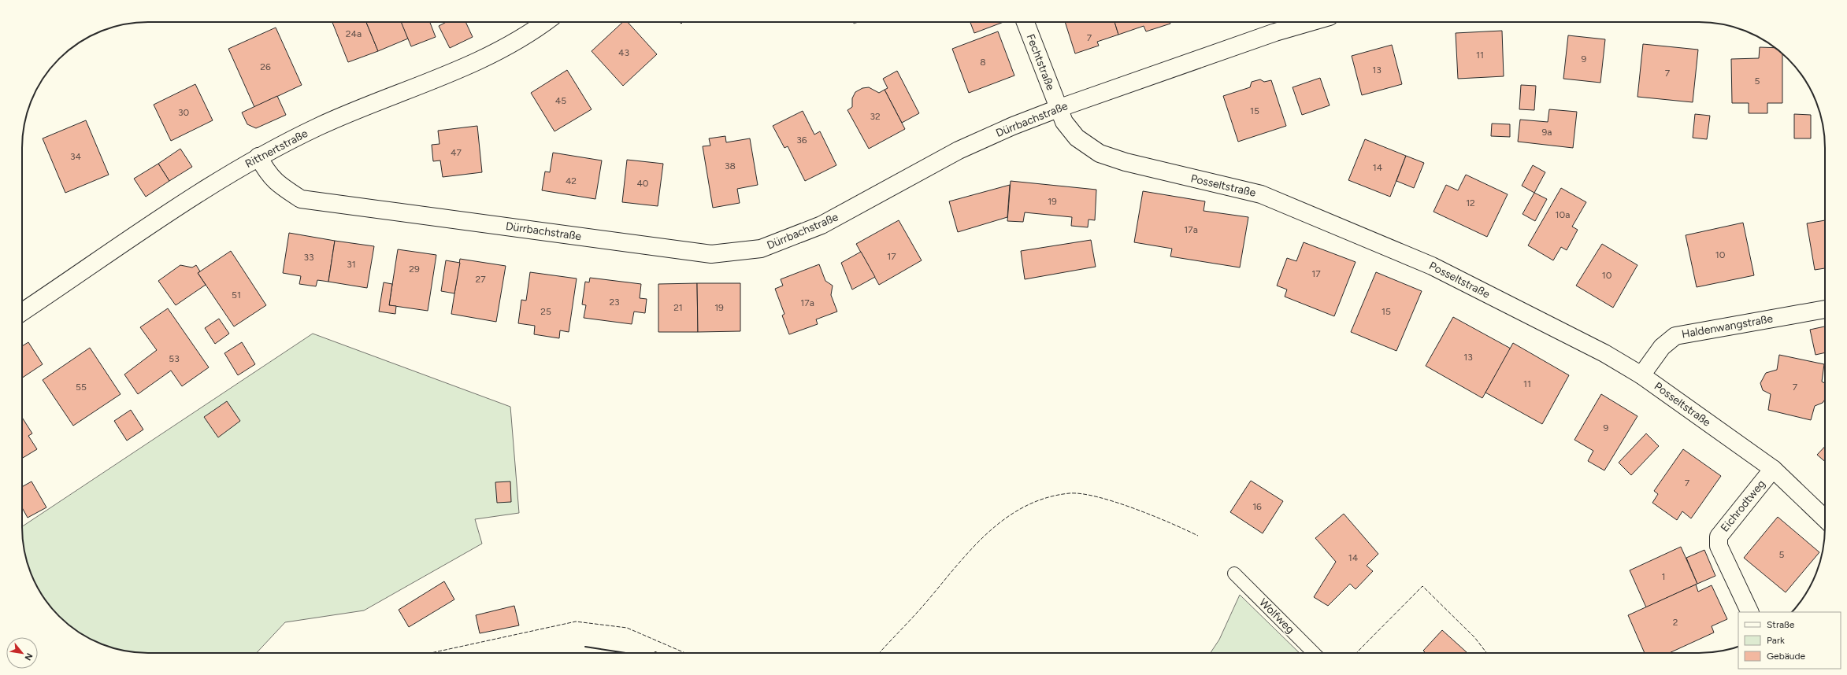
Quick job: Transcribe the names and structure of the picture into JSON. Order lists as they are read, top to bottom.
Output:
{
  "streets": {
    "street": [
      "Fechtstraße",
      "Dürrbachstraße",
      "Rittnertstraße",
      "Posseltstraße",
      "Haldenwangstraße",
      "Eichrodtweg"
    ],
    "lane": ["Wolfweg"]
  },
  "crossings": [
    ["Fechtstraße", "Dürrbachstraße"],
    ["Fechtstraße", "Posseltstraße"],
    ["Dürrbachstraße", "Rittnertstraße"],
    ["Dürrbachstraße", "Posseltstraße"],
    ["Posseltstraße", "Haldenwangstraße"],
    ["Posseltstraße", "Eichrodtweg"]
  ],
  "house_numbers": [
    "24a",
    "7",
    "43",
    "11",
    "9",
    "8",
    "26",
    "13",
    "7",
    "5",
    "45",
    "15",
    "30",
    "32",
    "9a",
    "36",
    "47",
    "34",
    "38",
    "14",
    "42",
    "40",
    "19",
    "12",
    "10a",
    "17a",
    "10",
    "17",
    "33",
    "31",
    "29",
    "17",
    "10",
    "27",
    "51",
    "23",
    "17a",
    "21",
    "19",
    "25",
    "15",
    "13",
    "53",
    "11",
    "55",
    "7",
    "9",
    "7",
    "16",
    "5",
    "14",
    "1",
    "2"
  ],
  "legend": ["Straße", "Park", "Gebäude"],
  "north": "bottom right"
}
